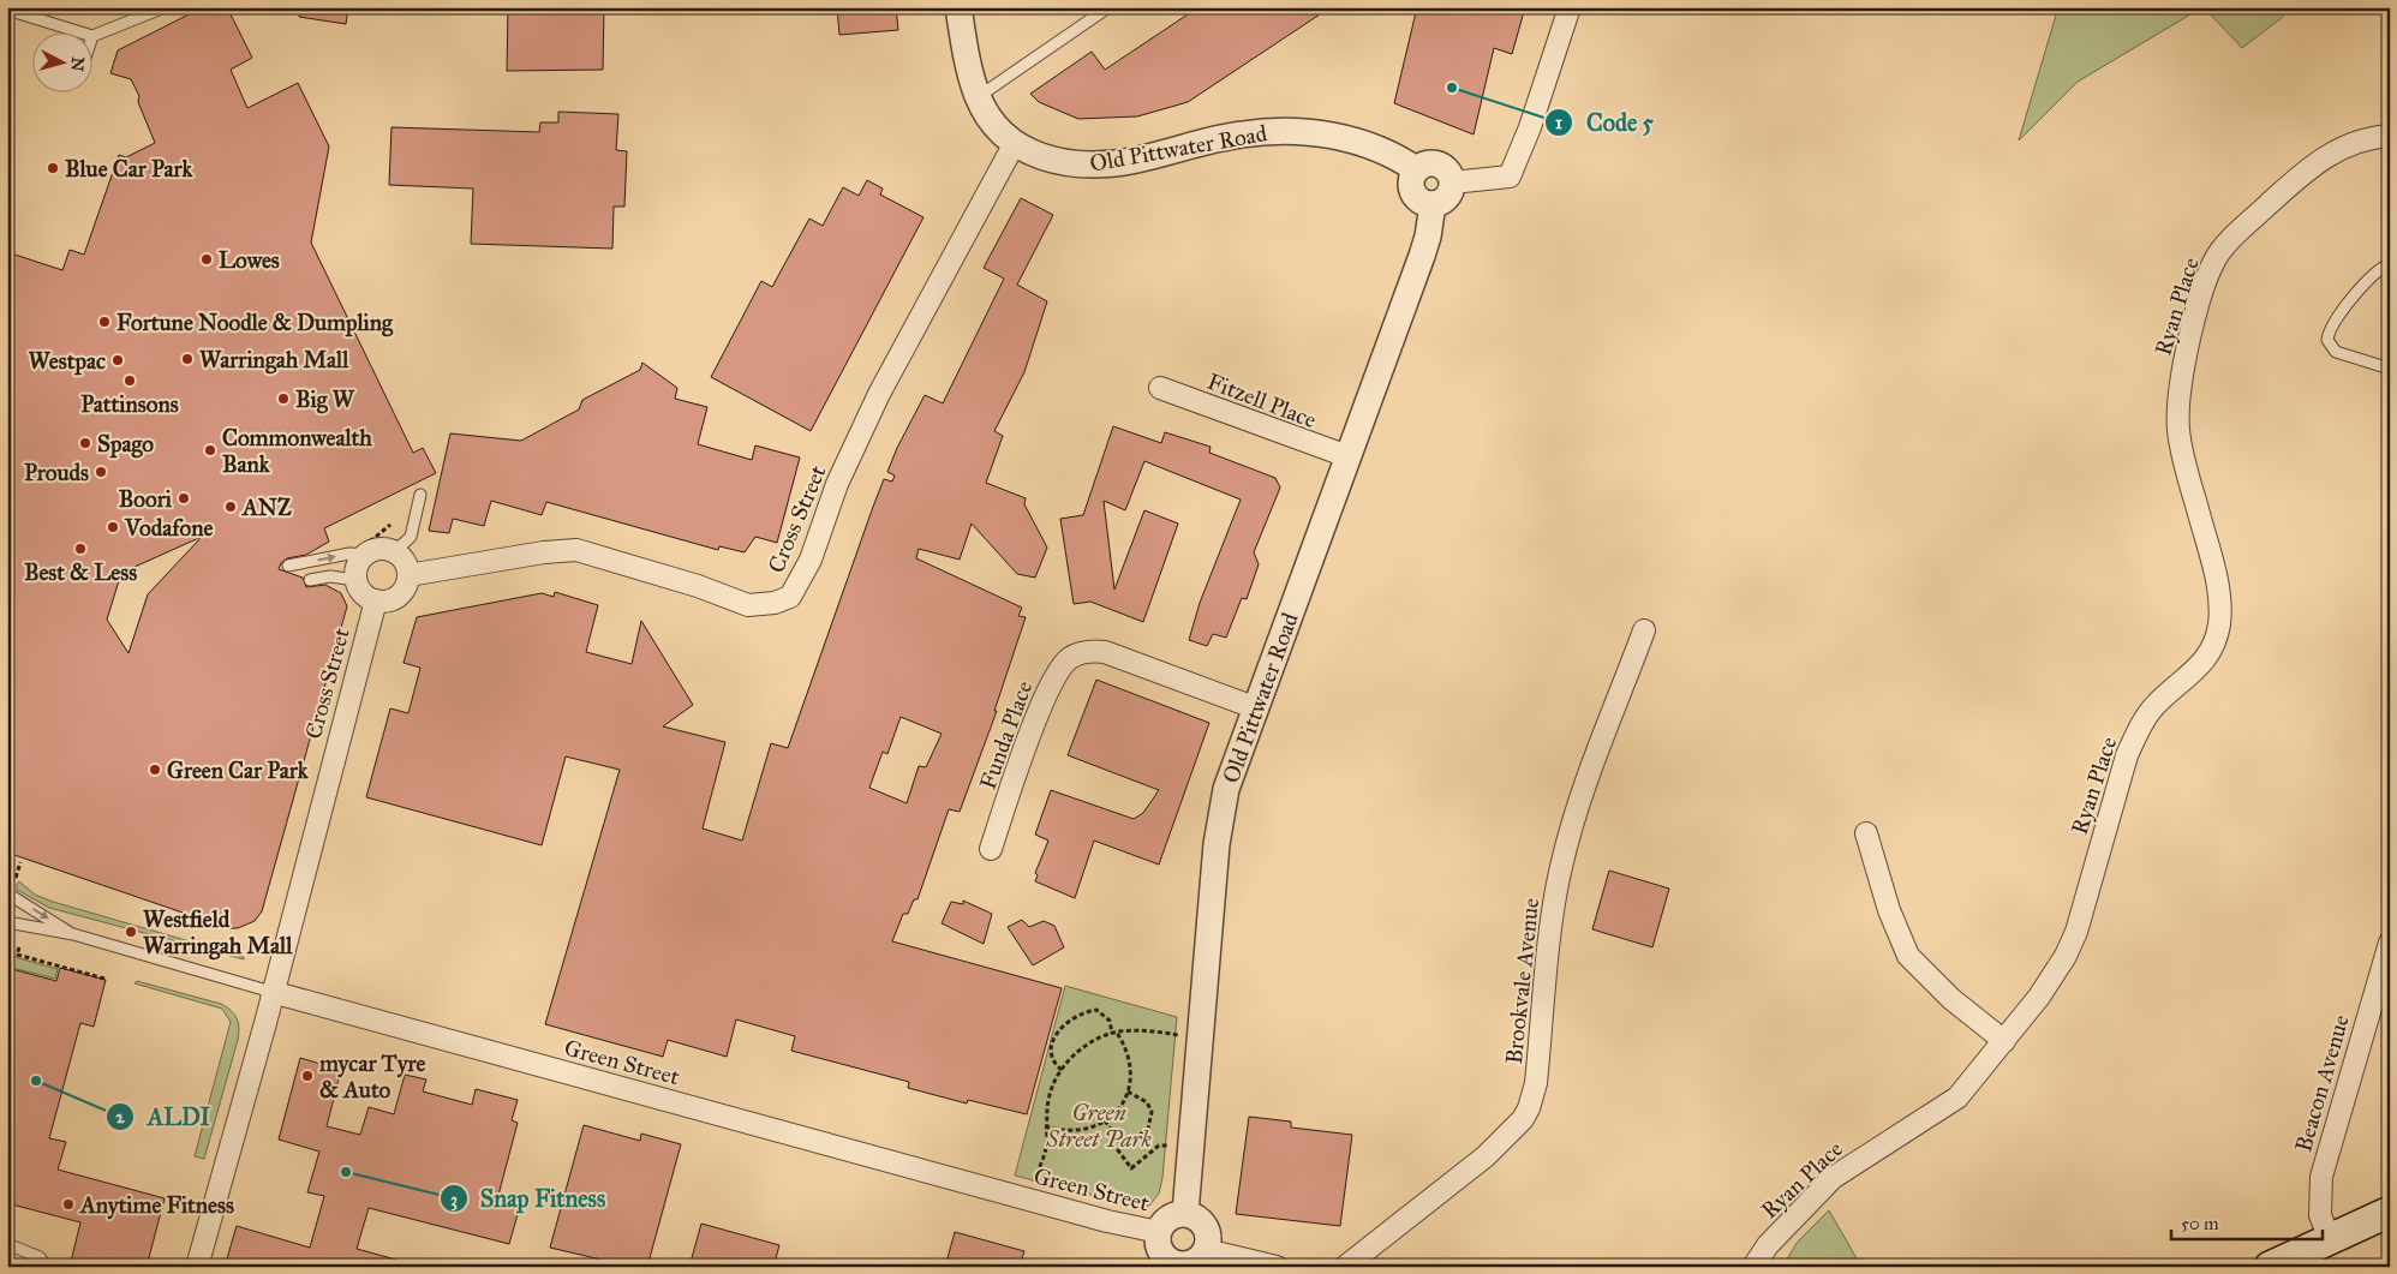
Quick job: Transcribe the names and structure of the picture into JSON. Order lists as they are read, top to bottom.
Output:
{
  "streets": {
    "street": [
      "Old Pittwater Road",
      "Ryan Place",
      "Fitzell Place",
      "Cross Street",
      "Funda Place",
      "Brookvale Avenue",
      "Green Street",
      "Beacon Avenue"
    ]
  },
  "crossings": [
    ["Old Pittwater Road", "Fitzell Place"],
    ["Old Pittwater Road", "Cross Street"],
    ["Old Pittwater Road", "Funda Place"],
    ["Old Pittwater Road", "Green Street"],
    ["Cross Street", "Green Street"]
  ],
  "parks": ["Green Street Park"],
  "places": [
    "Code 5",
    "Blue Car Park",
    "Lowes",
    "Fortune Noodle & Dumpling",
    "Warringah Mall",
    "Westpac",
    "Pattinsons",
    "Big W",
    "Spago",
    "Commonwealth Bank",
    "Prouds",
    "Boori",
    "ANZ",
    "Vodafone",
    "Best & Less",
    "Green Car Park",
    "Westfield Warringah Mall",
    "mycar Tyre & Auto",
    "ALDI",
    "Snap Fitness",
    "Anytime Fitness"
  ],
  "scale_bar": "50 m",
  "north": "right"
}
